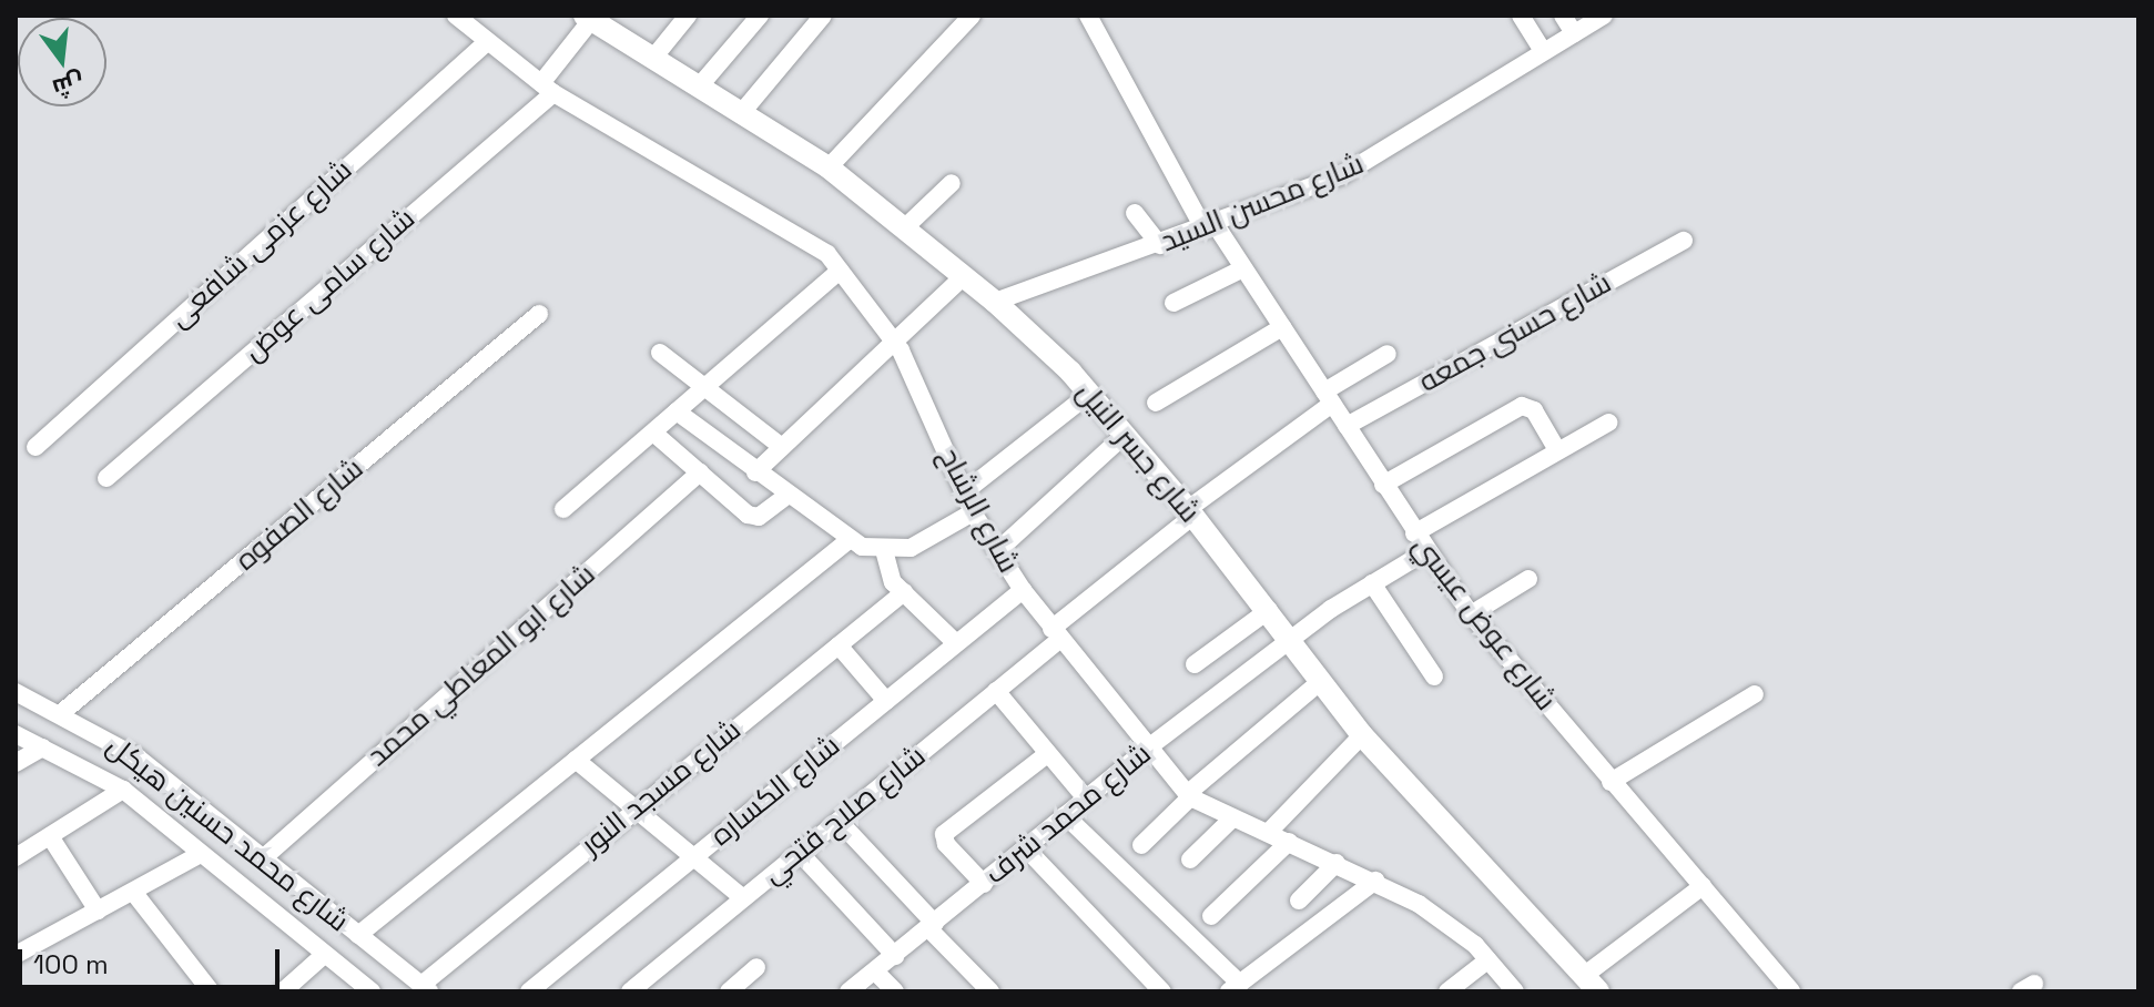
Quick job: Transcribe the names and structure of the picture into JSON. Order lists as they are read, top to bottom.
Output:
{
  "streets": {
    "street": [
      "شارع محسن السيد",
      "شارع عزمى شافعى",
      "شارع سامى عوض",
      "شارع حسنى جمعه",
      "شارع جسر النيل",
      "شارع الرشاح",
      "شارع الصفوه",
      "شارع عوض عيسي",
      "شارع ابو المعاطي محمد",
      "شارع مسجد النور",
      "شارع الكساره",
      "شارع محمد شرف",
      "شارع صلاح فتحي",
      "شارع محمد حسنين هيكل"
    ]
  },
  "crossings": [
    ["شارع محسن السيد", "شارع جسر النيل"],
    ["شارع محسن السيد", "شارع عوض عيسي"],
    ["شارع عزمى شافعى", "شارع الرشاح"],
    ["شارع سامى عوض", "شارع جسر النيل"],
    ["شارع سامى عوض", "شارع الرشاح"],
    ["شارع حسنى جمعه", "شارع عوض عيسي"],
    ["شارع جسر النيل", "شارع محمد شرف"],
    ["شارع جسر النيل", "شارع صلاح فتحي"],
    ["شارع الرشاح", "شارع الكساره"],
    ["شارع الرشاح", "شارع محمد شرف"],
    ["شارع الرشاح", "شارع صلاح فتحي"],
    ["شارع الصفوه", "شارع محمد حسنين هيكل"],
    ["شارع عوض عيسي", "شارع محمد شرف"],
    ["شارع عوض عيسي", "شارع صلاح فتحي"],
    ["شارع ابو المعاطي محمد", "شارع محمد حسنين هيكل"],
    ["شارع مسجد النور", "شارع محمد حسنين هيكل"]
  ],
  "scale_bar": "100 m",
  "north": "bottom"
}
